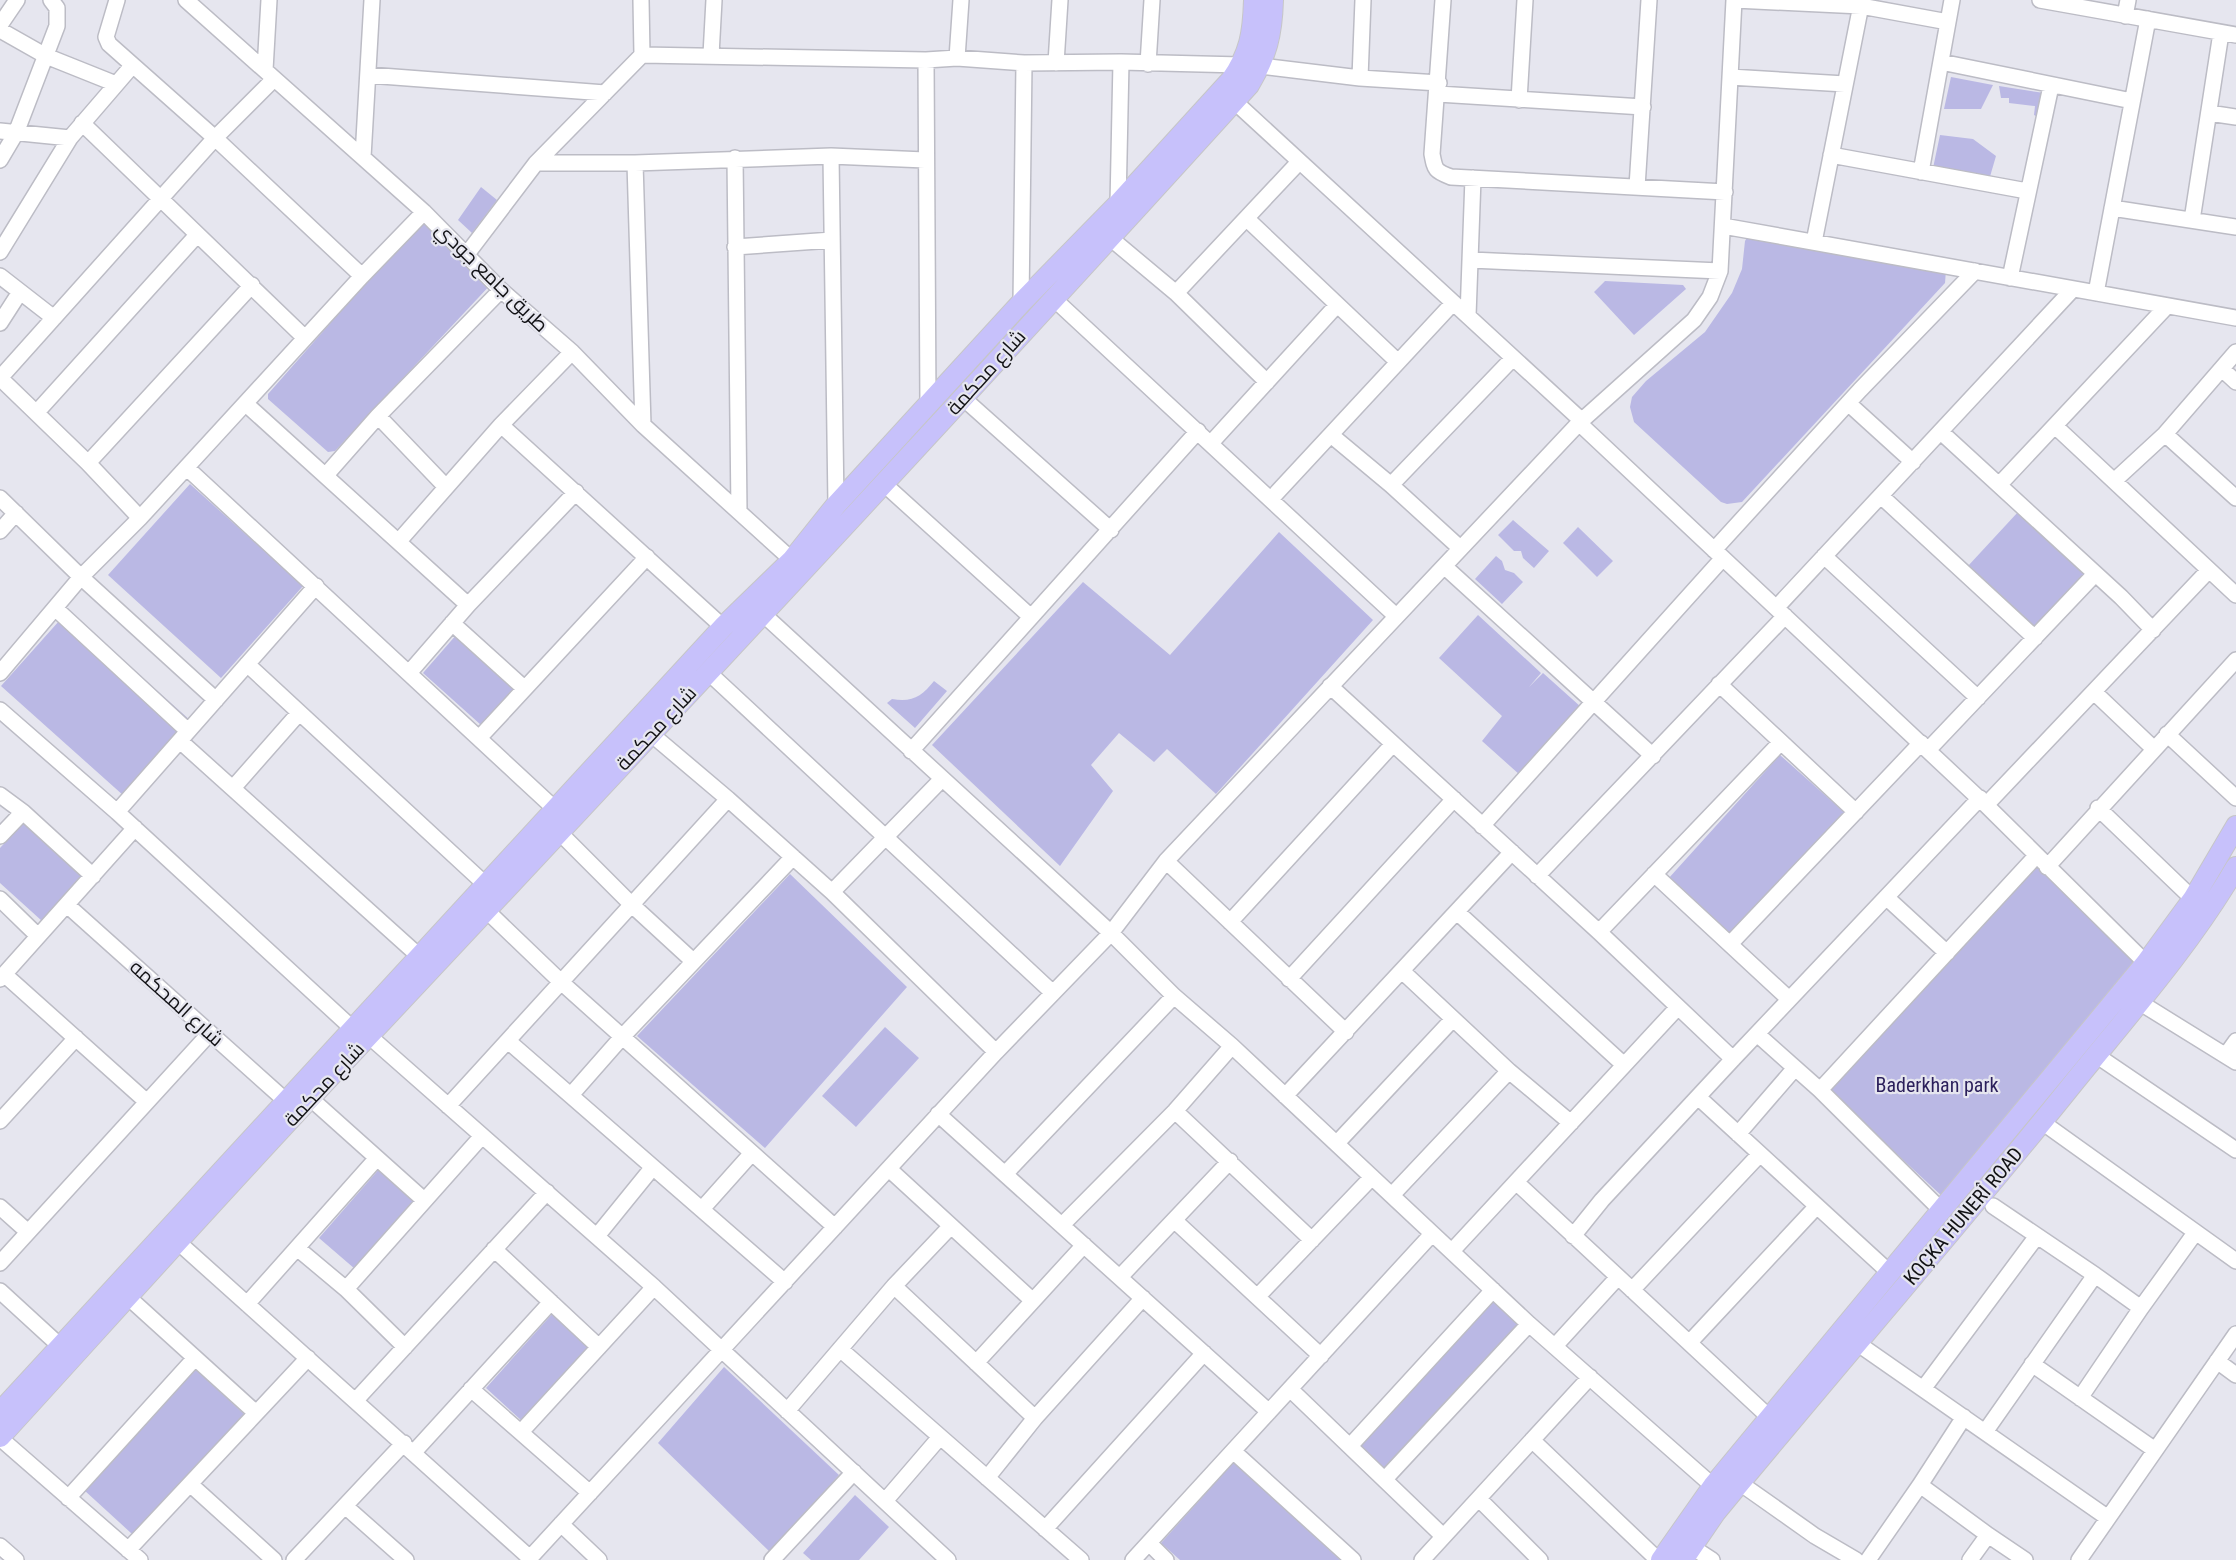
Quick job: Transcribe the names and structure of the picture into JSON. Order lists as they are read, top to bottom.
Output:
{
  "streets": {
    "main road": ["شارع محكمة", "KOÇKA HUNERÎ ROAD"],
    "street": ["طريق جامع جودي", "شارع المحكمه"]
  },
  "crossings": [
    ["طريق جامع جودي", "شارع محكمة"],
    ["شارع محكمة", "شارع المحكمه"]
  ],
  "parks": ["Baderkhan park"]
}
